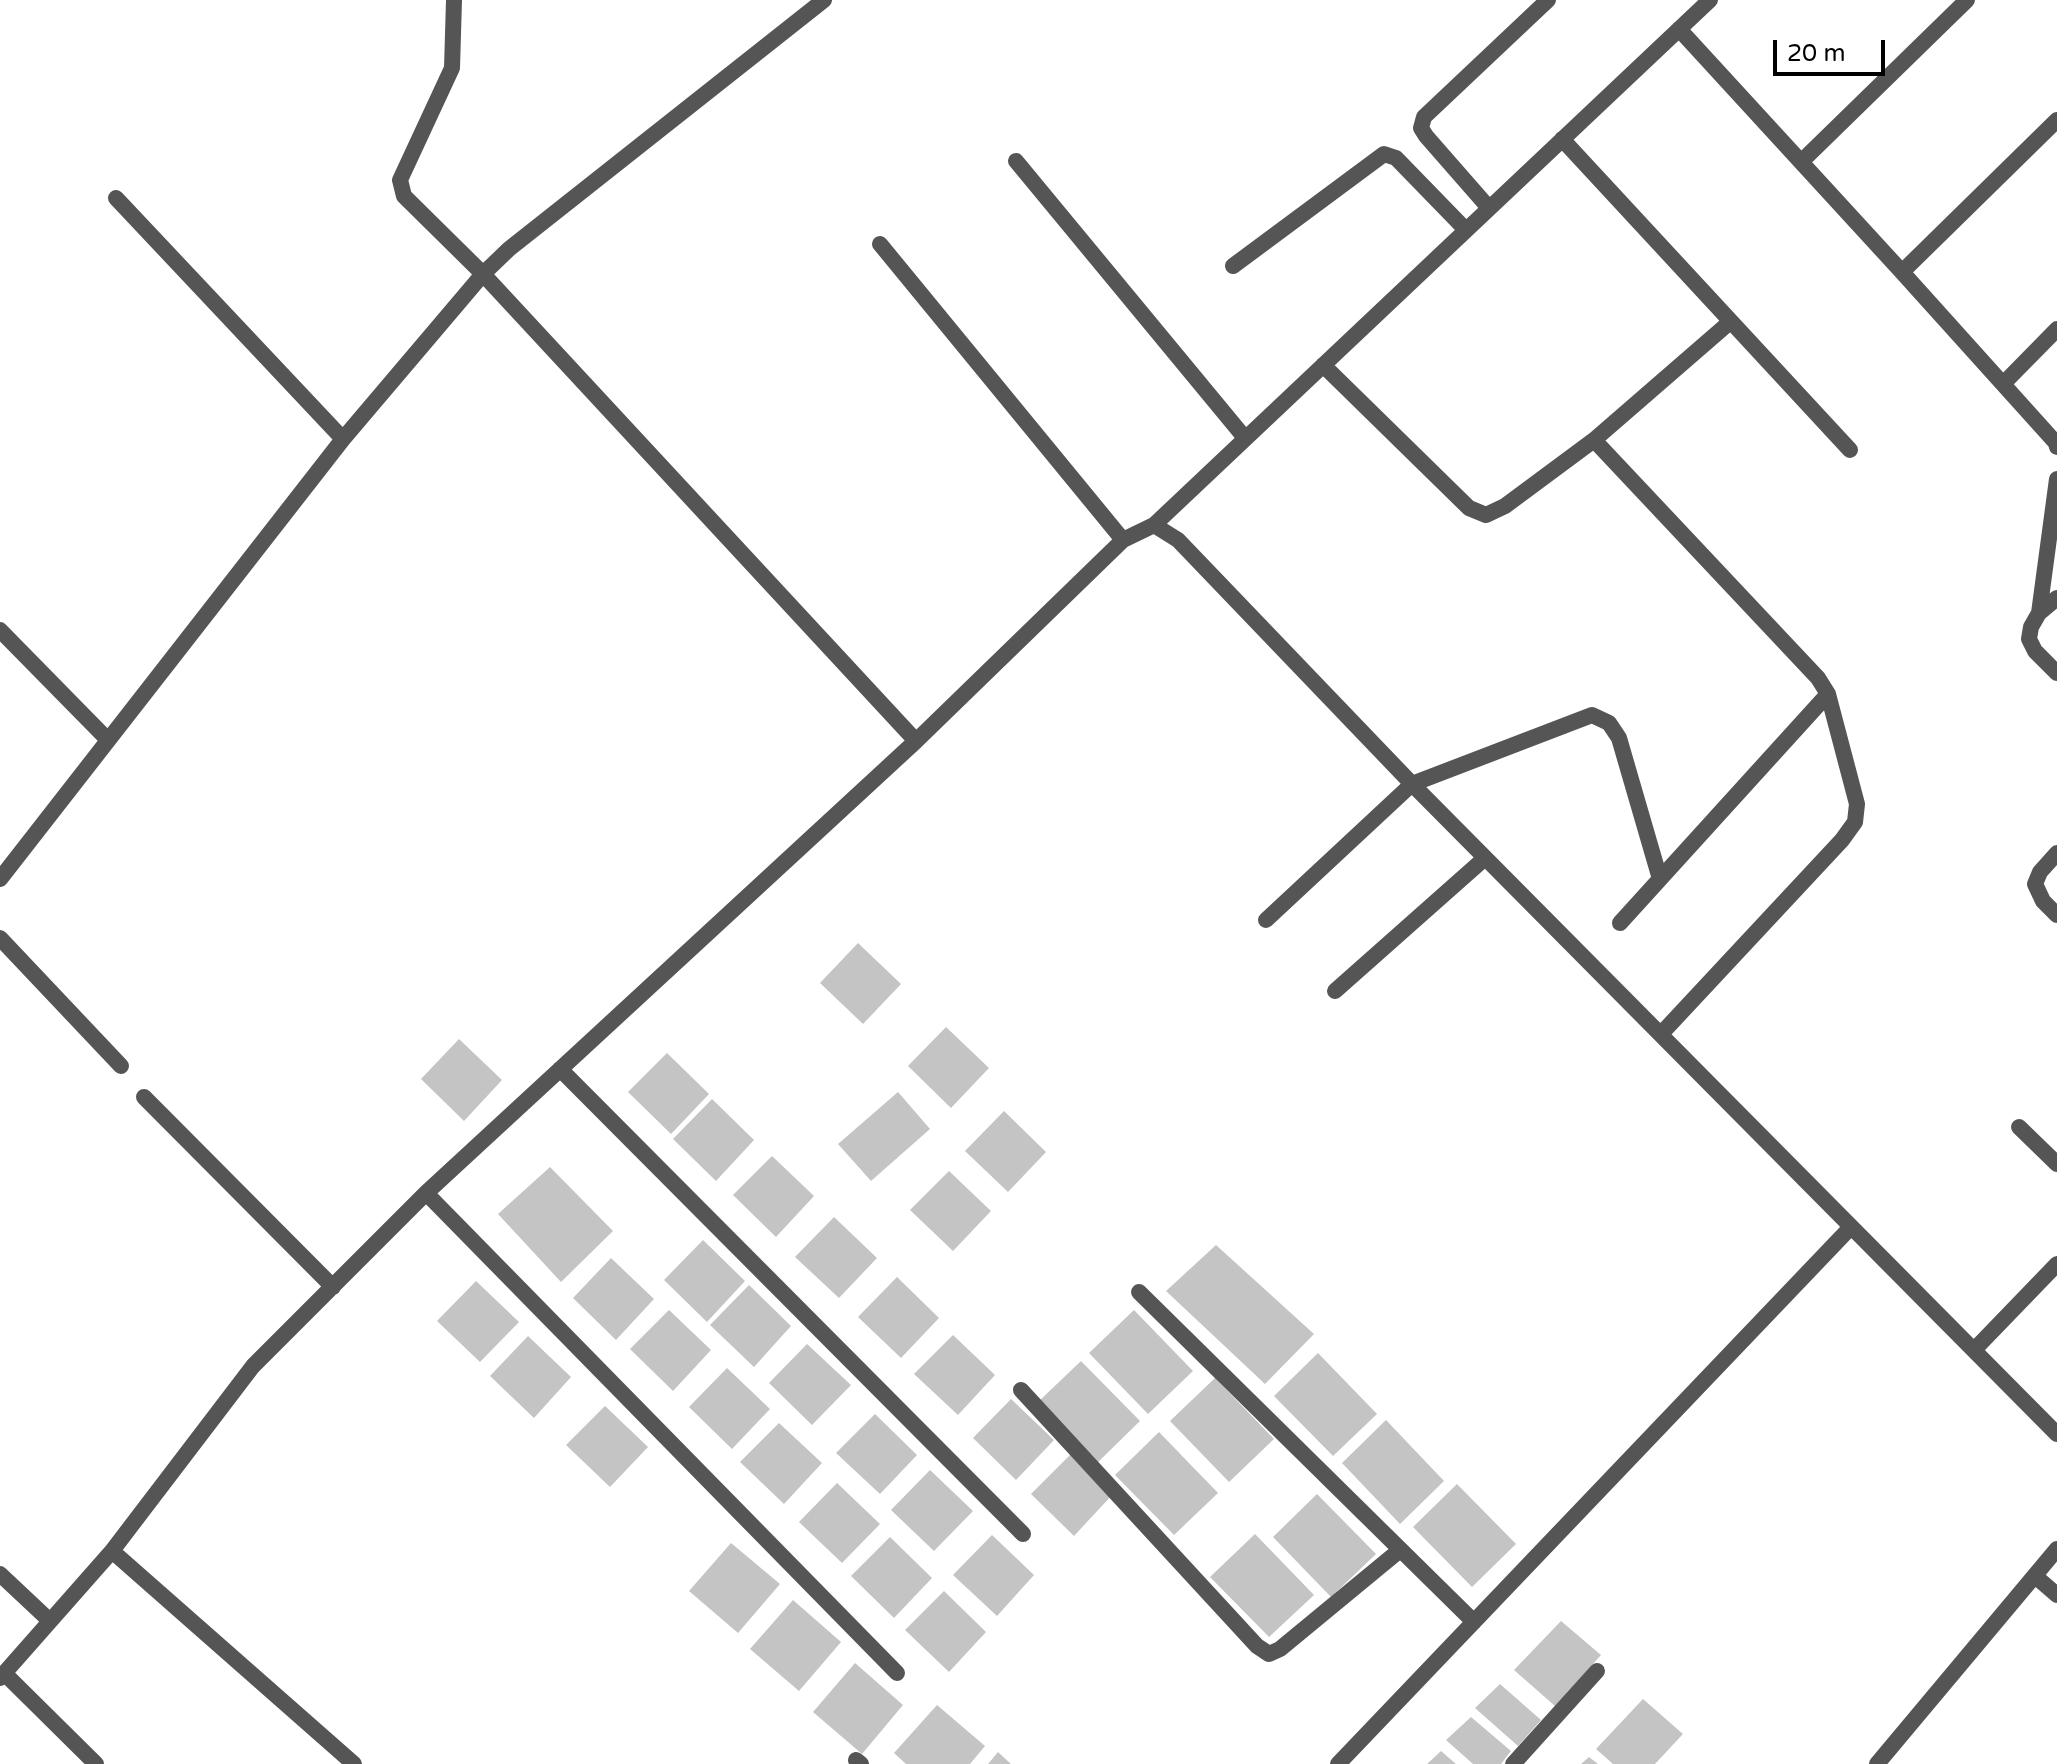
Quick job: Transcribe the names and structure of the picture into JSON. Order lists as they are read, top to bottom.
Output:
{
  "scale_bar": "20 m"
}
